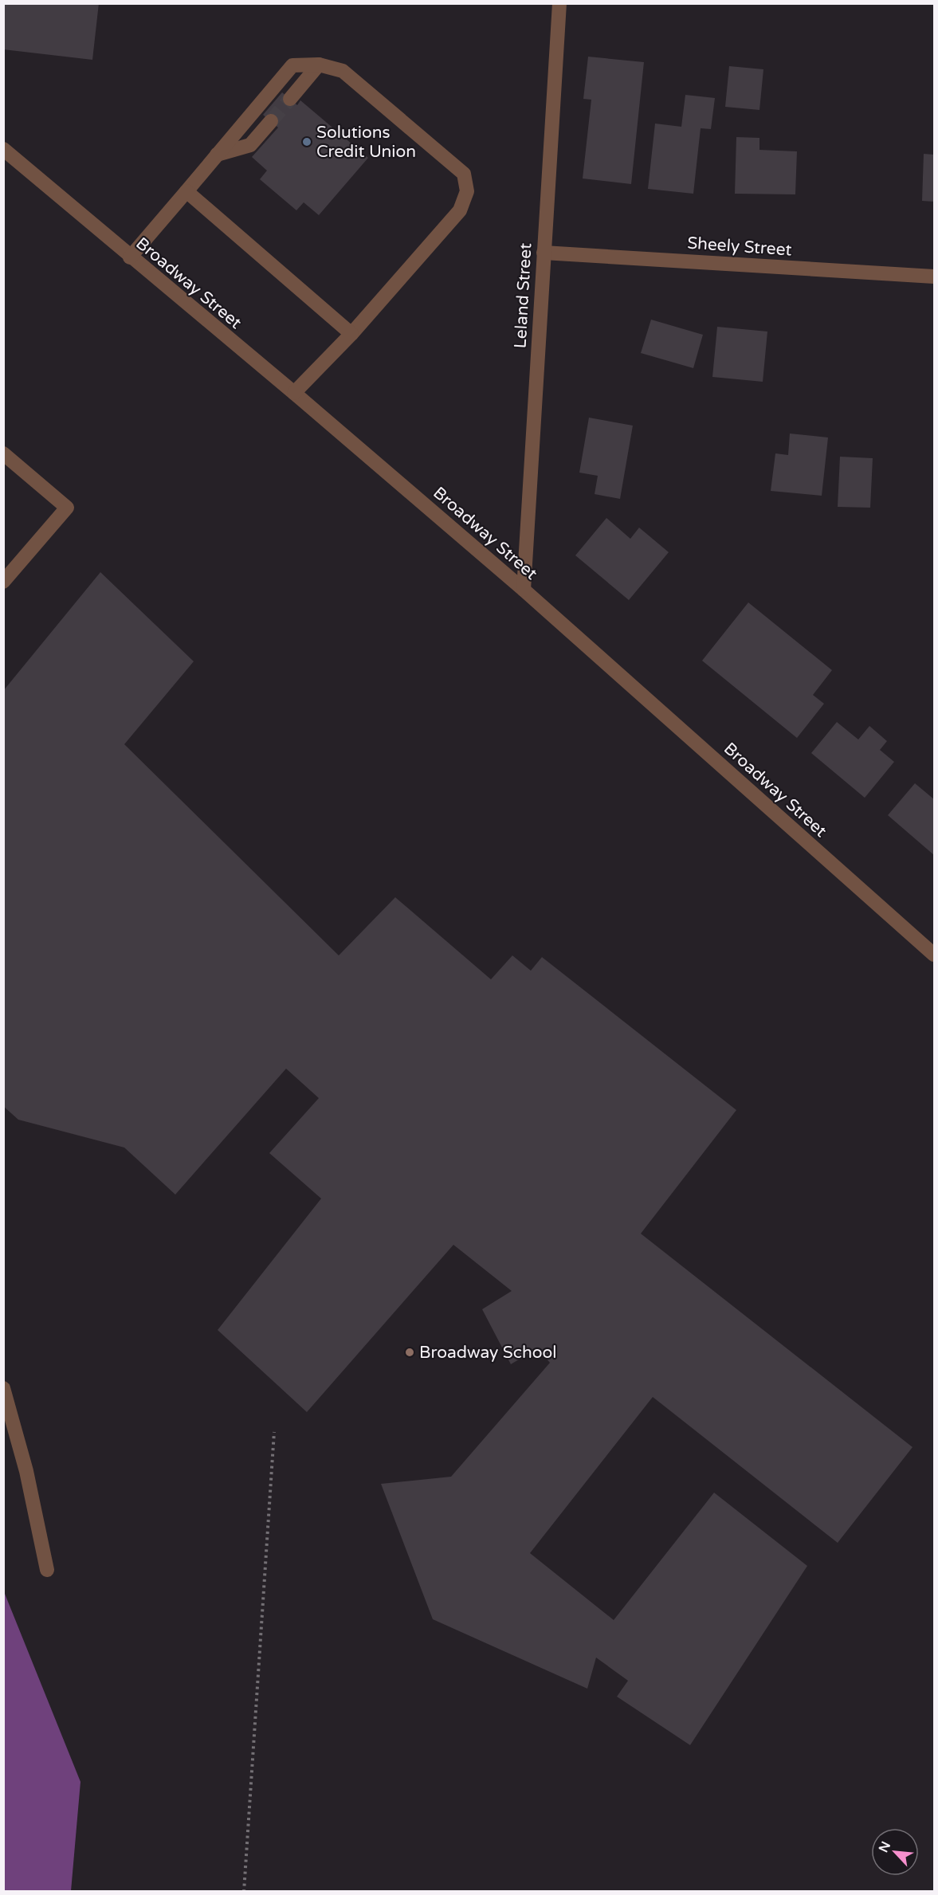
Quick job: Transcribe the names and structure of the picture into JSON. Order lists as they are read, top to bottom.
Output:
{
  "streets": {
    "street": ["Sheely Street", "Broadway Street", "Leland Street"]
  },
  "crossings": [
    ["Sheely Street", "Leland Street"],
    ["Broadway Street", "Leland Street"]
  ],
  "places": ["Solutions Credit Union", "Broadway School"],
  "north": "top left"
}
